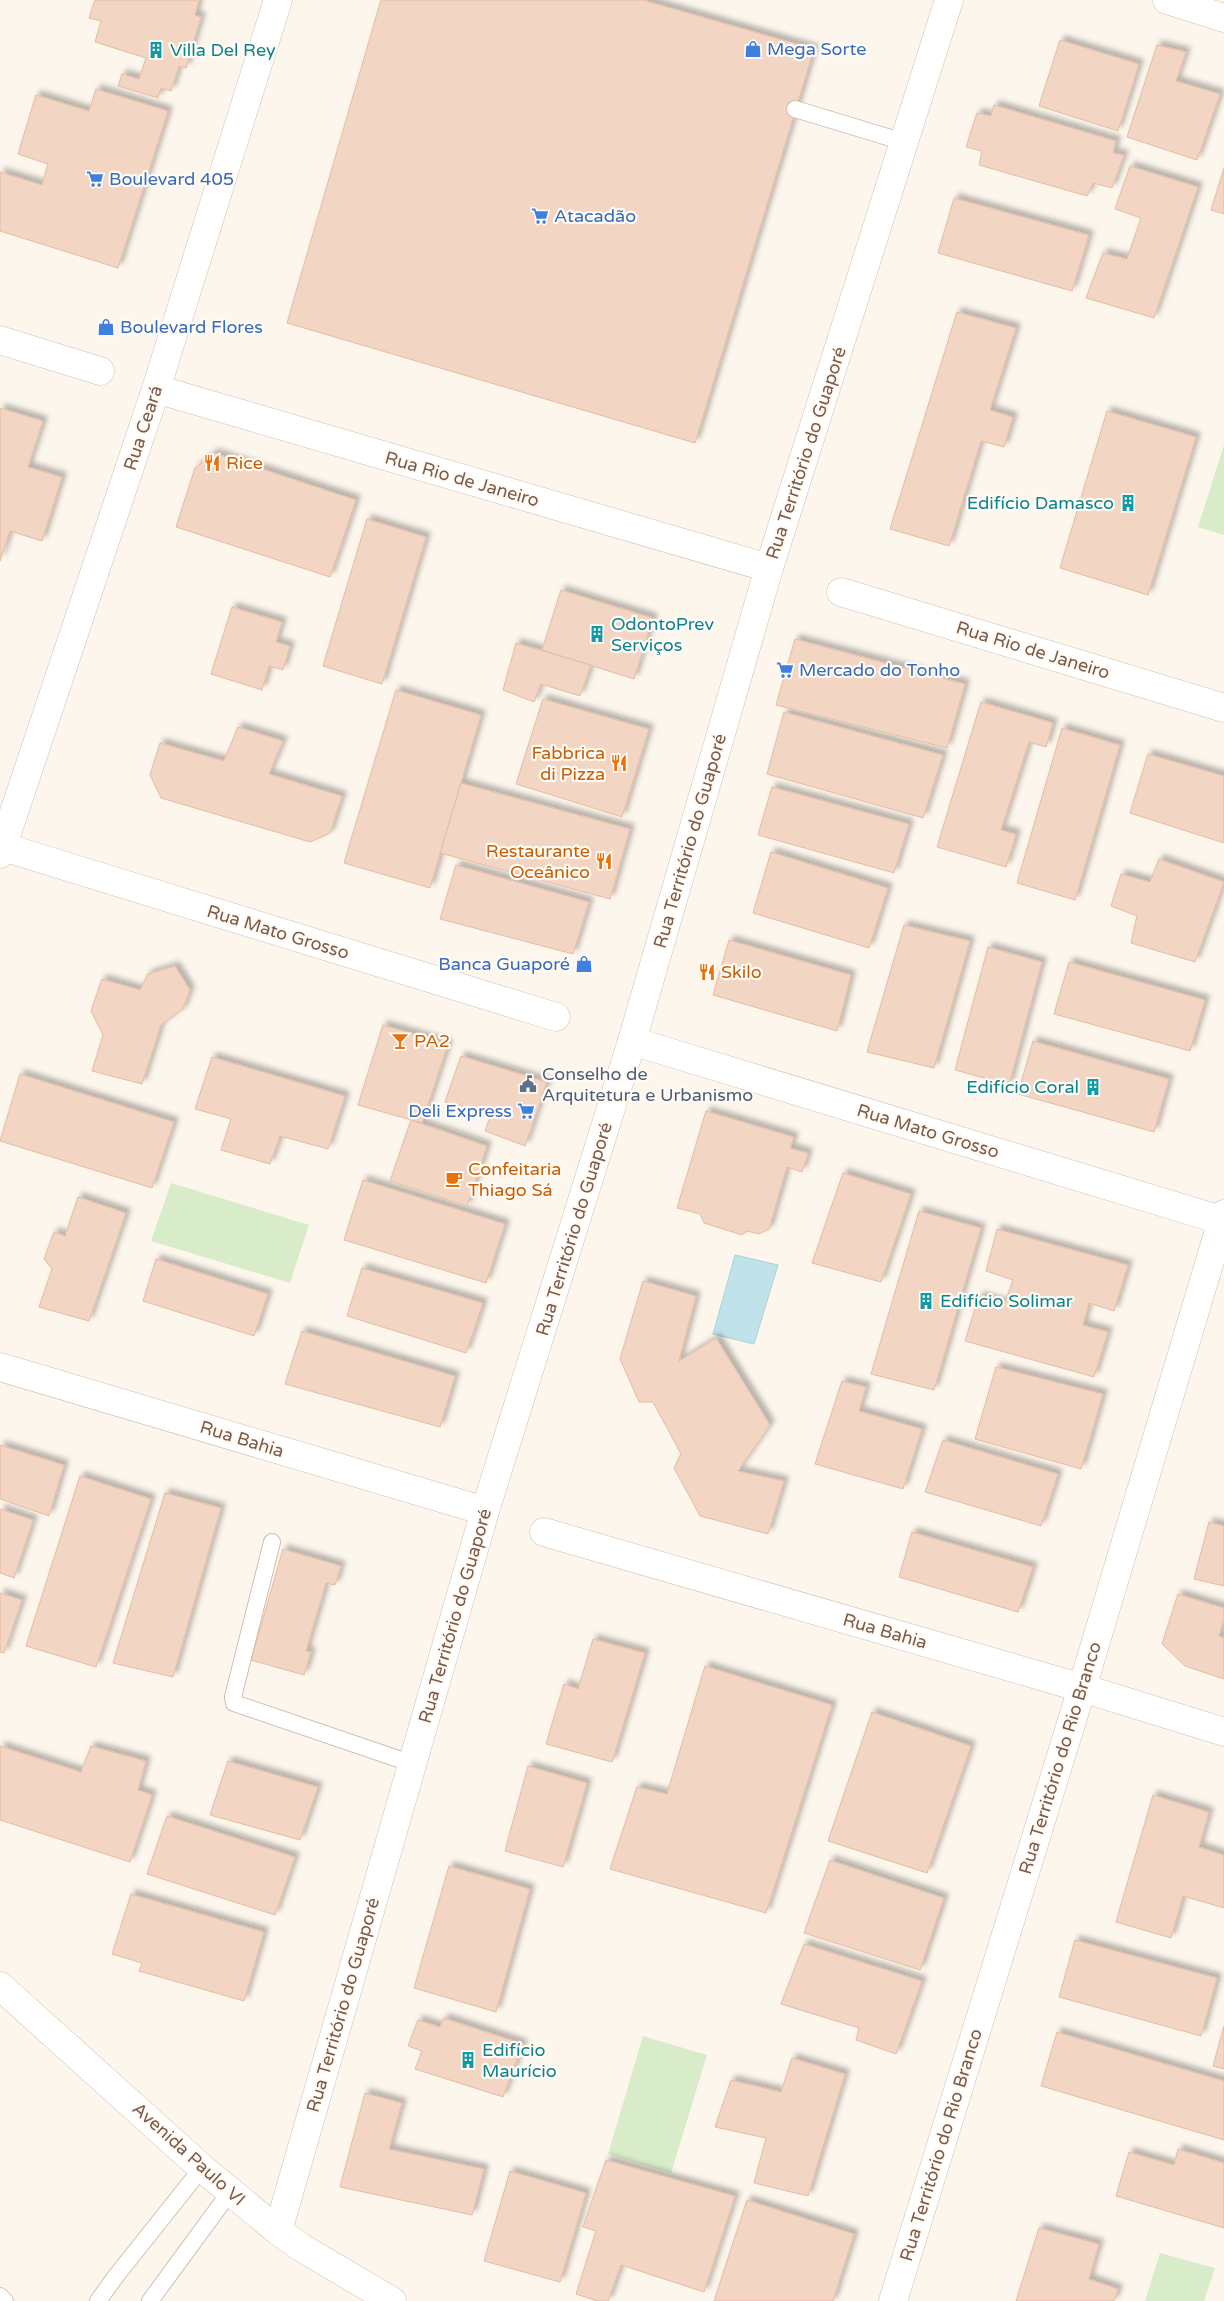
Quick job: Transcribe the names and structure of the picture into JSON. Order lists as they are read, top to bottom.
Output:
{
  "streets": {
    "street": [
      "Rua Ceará",
      "Rua Território do Guaporé",
      "Rua Rio de Janeiro",
      "Rua Mato Grosso",
      "Rua Bahia",
      "Rua Território do Rio Branco",
      "Avenida Paulo VI"
    ]
  },
  "crossings": [
    ["Rua Ceará", "Rua Rio de Janeiro"],
    ["Rua Ceará", "Rua Mato Grosso"],
    ["Rua Território do Guaporé", "Rua Rio de Janeiro"],
    ["Rua Território do Guaporé", "Rua Mato Grosso"],
    ["Rua Território do Guaporé", "Rua Bahia"],
    ["Rua Território do Guaporé", "Avenida Paulo VI"],
    ["Rua Mato Grosso", "Rua Território do Rio Branco"],
    ["Rua Bahia", "Rua Território do Rio Branco"]
  ],
  "places": {
    "shop": ["Mega Sorte", "Boulevard Flores", "Banca Guaporé"],
    "building": [
      "Villa Del Rey",
      "Edifício Damasco",
      "OdontoPrev Serviços",
      "Edifício Coral",
      "Edifício Solimar",
      "Edifício Maurício"
    ],
    "supermarket": [
      "Boulevard 405",
      "Atacadão",
      "Mercado do Tonho",
      "Deli Express"
    ],
    "restaurant": [
      "Rice",
      "Fabbrica di Pizza",
      "Restaurante Oceânico",
      "Skilo"
    ],
    "bar": ["PA2"],
    "public building": ["Conselho de Arquitetura e Urbanismo"],
    "cafe": ["Confeitaria Thiago Sá"]
  }
}
